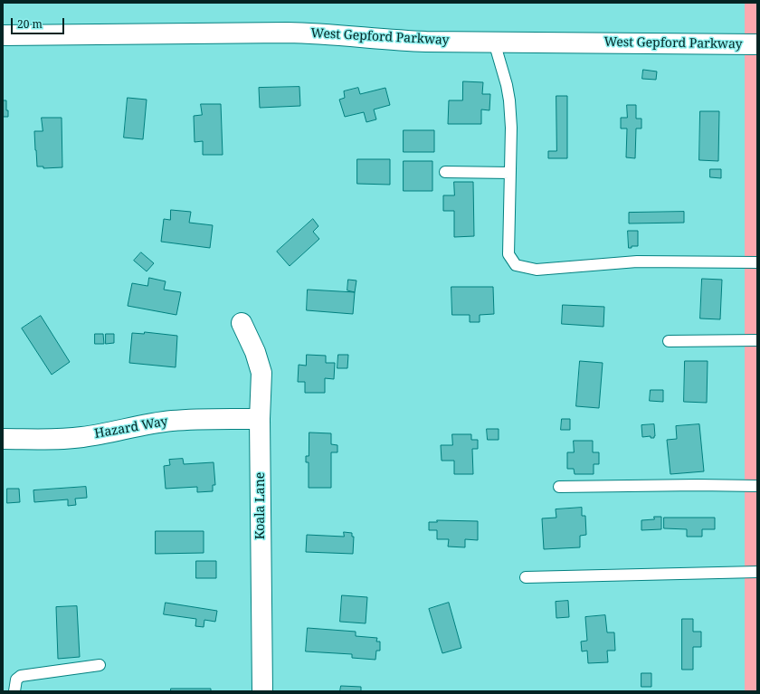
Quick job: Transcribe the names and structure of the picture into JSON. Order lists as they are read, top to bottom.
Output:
{
  "streets": {
    "street": ["West Gepford Parkway", "Hazard Way", "Koala Lane"]
  },
  "crossings": [
    ["Hazard Way", "Koala Lane"]
  ],
  "scale_bar": "20 m"
}
